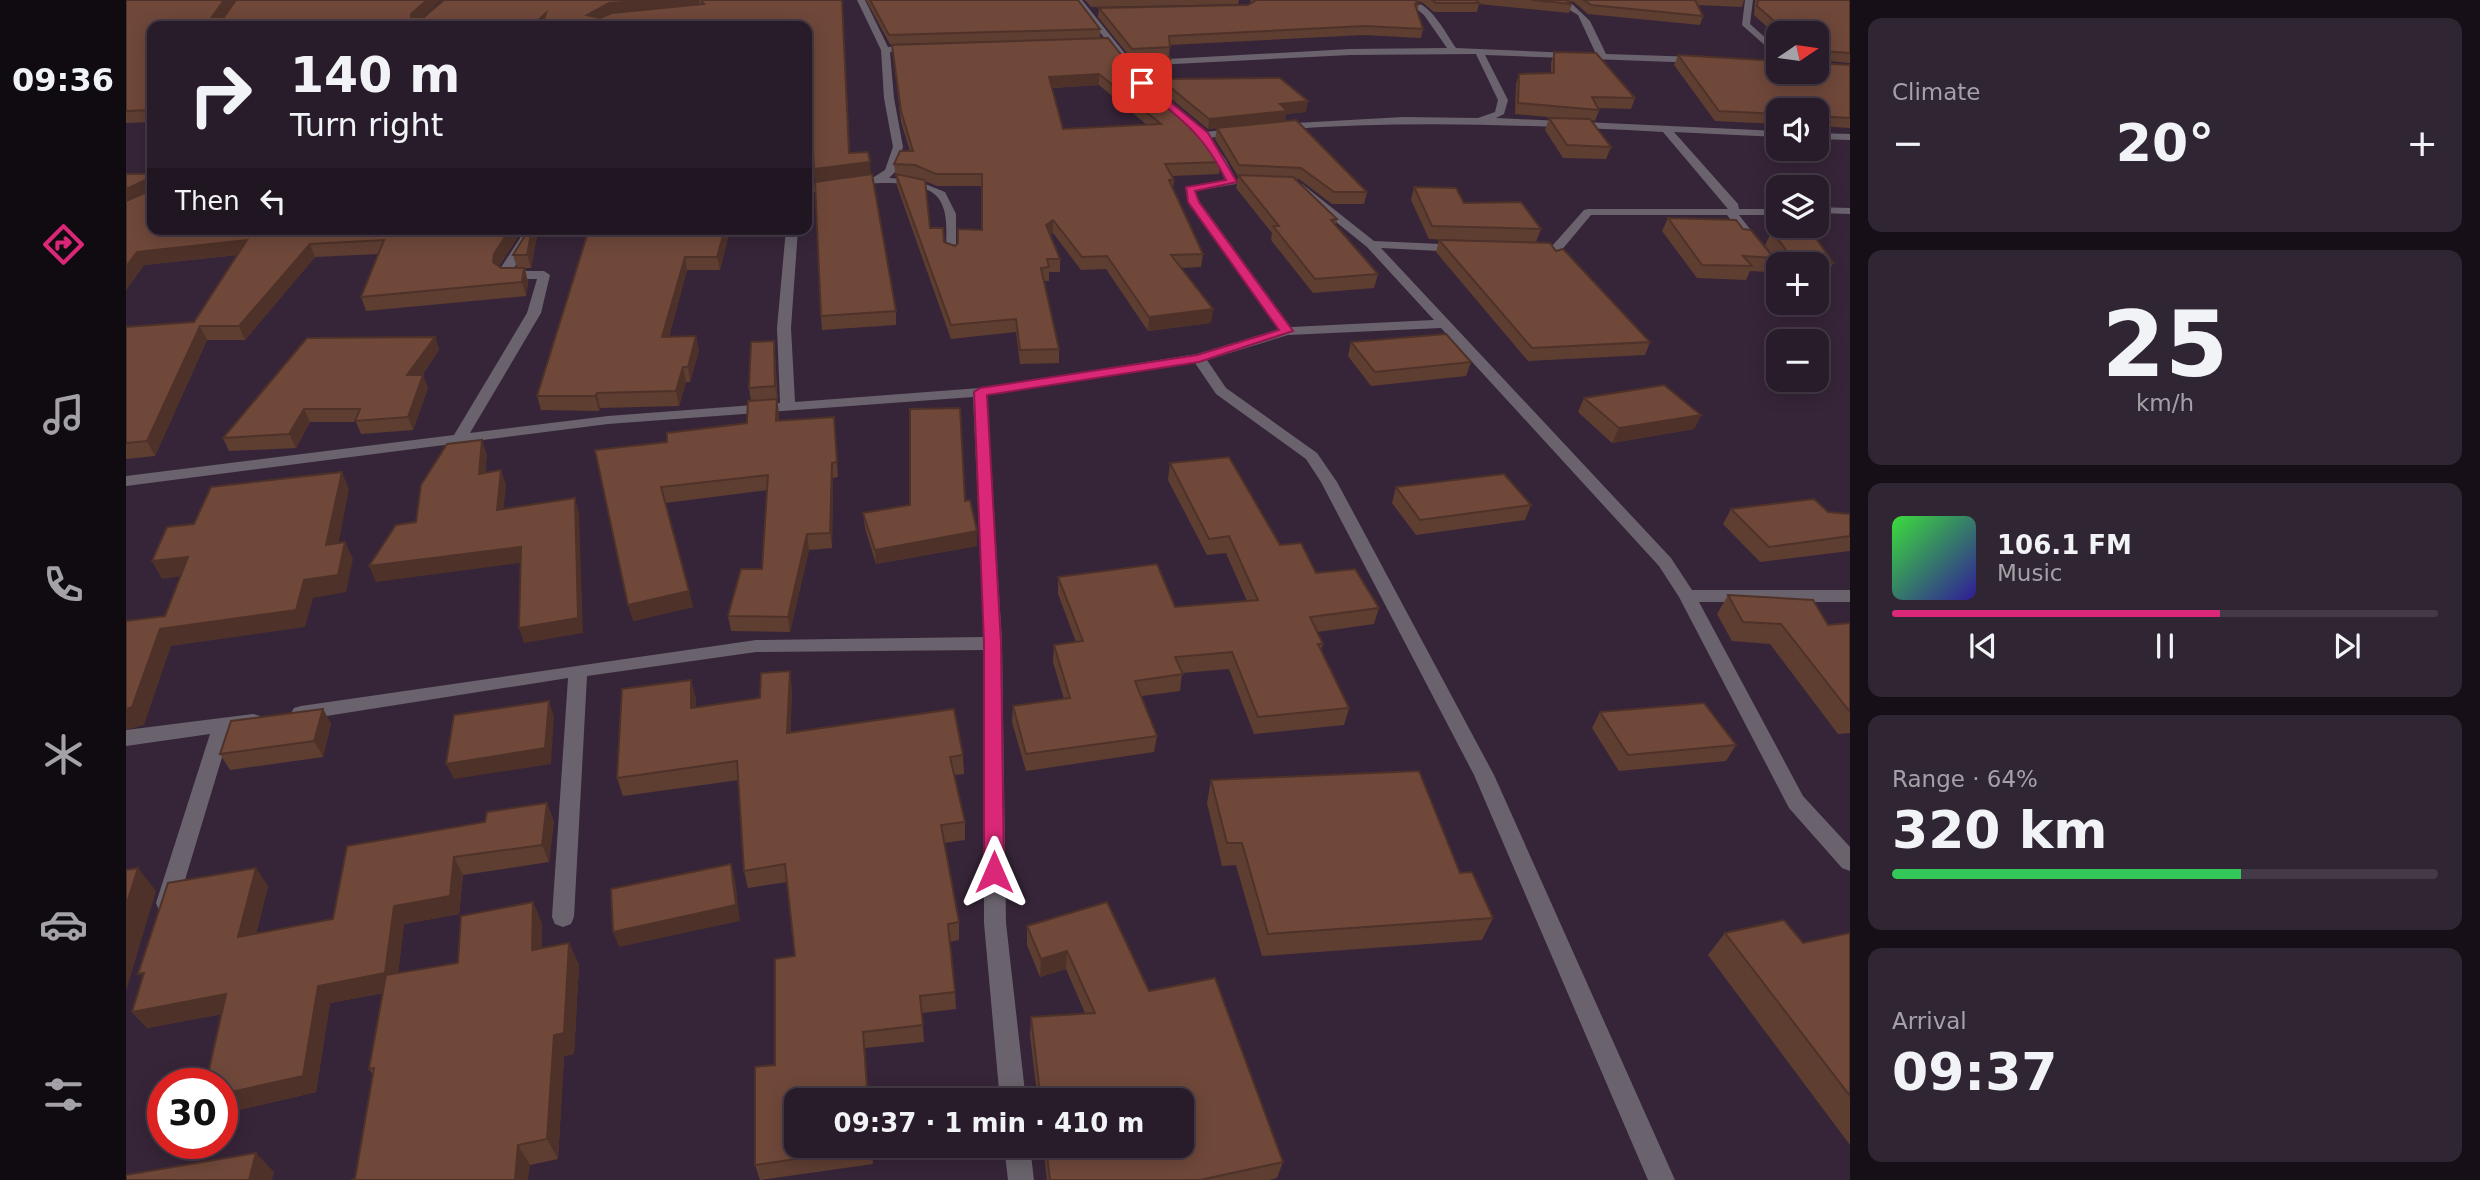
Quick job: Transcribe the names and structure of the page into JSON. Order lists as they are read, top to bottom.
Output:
{
  "north": "right",
  "page": {
    "tabs": "09:36",
    "tile": [
      "Climate",
      ["25", "km/h"],
      ["Range · 64%", "320 km"],
      ["Arrival", "09:37"]
    ],
    "map_buttons": ["+", "−"],
    "turn": ["140 m", "Turn right"],
    "heat": ["−", "20°", "+"],
    "then": "Then",
    "song": ["106.1 FM", "Music"],
    "limit": "30",
    "trip": "09:37 · 1 min · 410 m"
  }
}
